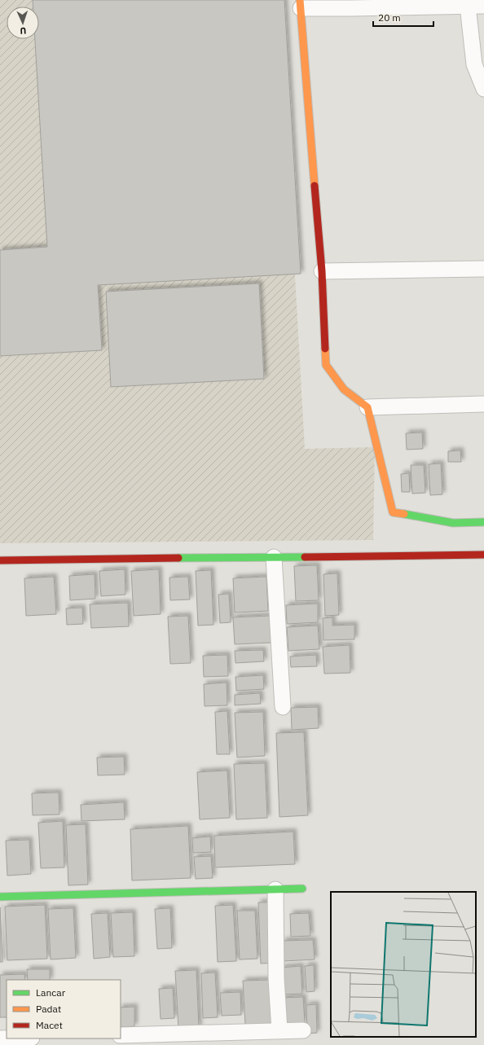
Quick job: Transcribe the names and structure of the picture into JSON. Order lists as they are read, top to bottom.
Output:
{
  "legend": ["Lancar", "Padat", "Macet"],
  "scale_bar": "20 m",
  "north": "bottom"
}
